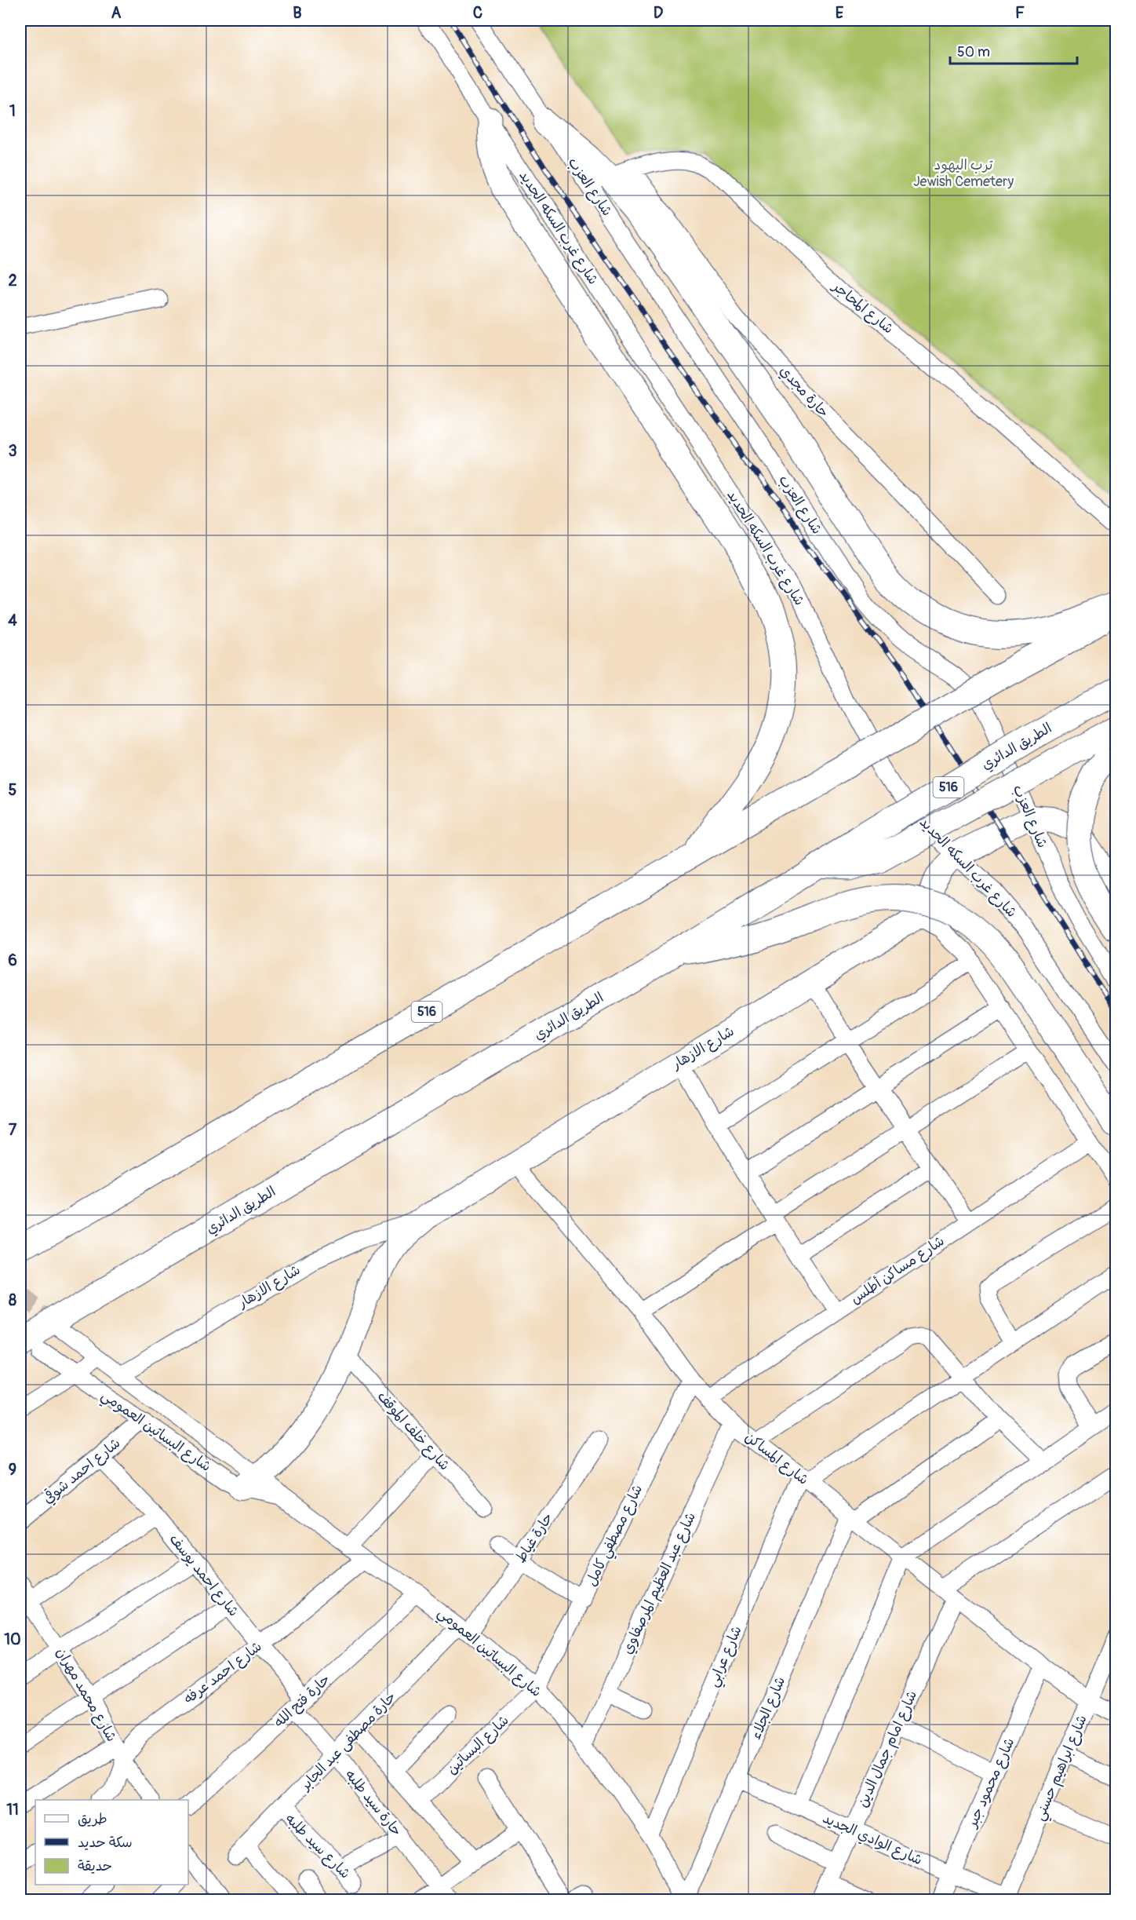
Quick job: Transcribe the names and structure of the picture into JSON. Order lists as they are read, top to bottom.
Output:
{
  "streets": {
    "highway": ["الطريق الدائري", "516"],
    "street": [
      "شارع العزب",
      "شارع غرب السكه الحديد",
      "شارع المحاجر",
      "حارة مجدي",
      "شارع الازهار",
      "شارع مساكن أطلس",
      "شارع البساتين العمومي",
      "شارع خلف الموقف",
      "شارع المساكن",
      "شارع احمد شوقي",
      "شارع مصطفي كامل",
      "حارة غياط",
      "شارع احمد يوسف",
      "شارع عبد العظيم المرصفاوي",
      "شارع عرابي",
      "شارع احمد عرفه",
      "شارع محمد مهران",
      "حارة فتح الله",
      "شارع الجلاء",
      "حارة مصطفى عبد الجابر",
      "شارع البساتين",
      "شارع امام جمال الدين",
      "شارع ابراهيم حسني",
      "شارع محمود جبر",
      "حارة سيد طلبه",
      "شارع الوادي الجديد",
      "شارع سيد طلبه"
    ]
  },
  "crossings": [
    ["شارع العزب", "شارع المحاجر"],
    ["شارع العزب", "حارة مجدي"],
    ["شارع العزب", "شارع الازهار"],
    ["شارع غرب السكه الحديد", "شارع الازهار"],
    ["شارع المحاجر", "حارة مجدي"],
    ["الطريق الدائري", "شارع البساتين العمومي"],
    ["شارع الازهار", "شارع البساتين العمومي"],
    ["شارع الازهار", "شارع خلف الموقف"],
    ["شارع الازهار", "شارع المساكن"],
    ["شارع مساكن أطلس", "شارع المساكن"],
    ["شارع البساتين العمومي", "شارع احمد شوقي"],
    ["شارع البساتين العمومي", "شارع مصطفي كامل"],
    ["شارع البساتين العمومي", "حارة غياط"],
    ["شارع البساتين العمومي", "شارع عبد العظيم المرصفاوي"],
    ["شارع البساتين العمومي", "شارع عرابي"],
    ["شارع البساتين العمومي", "شارع احمد عرفه"],
    ["شارع البساتين العمومي", "حارة فتح الله"],
    ["شارع البساتين العمومي", "شارع الجلاء"],
    ["شارع البساتين العمومي", "حارة مصطفى عبد الجابر"],
    ["شارع البساتين العمومي", "شارع البساتين"],
    ["شارع المساكن", "شارع مصطفي كامل"],
    ["شارع المساكن", "شارع عبد العظيم المرصفاوي"],
    ["شارع المساكن", "شارع عرابي"],
    ["شارع المساكن", "شارع الجلاء"],
    ["شارع المساكن", "شارع امام جمال الدين"],
    ["شارع المساكن", "شارع ابراهيم حسني"],
    ["شارع المساكن", "شارع محمود جبر"],
    ["شارع احمد شوقي", "شارع احمد يوسف"],
    ["شارع مصطفي كامل", "شارع البساتين"],
    ["حارة غياط", "حارة مصطفى عبد الجابر"],
    ["شارع احمد يوسف", "شارع احمد عرفه"],
    ["شارع احمد يوسف", "حارة فتح الله"],
    ["شارع احمد يوسف", "حارة سيد طلبه"],
    ["شارع احمد عرفه", "شارع محمد مهران"],
    ["حارة فتح الله", "حارة سيد طلبه"],
    ["شارع الجلاء", "شارع الوادي الجديد"],
    ["حارة مصطفى عبد الجابر", "حارة سيد طلبه"],
    ["حارة مصطفى عبد الجابر", "شارع سيد طلبه"],
    ["شارع امام جمال الدين", "شارع الوادي الجديد"],
    ["شارع ابراهيم حسني", "شارع الوادي الجديد"],
    ["شارع محمود جبر", "شارع الوادي الجديد"]
  ],
  "parks": ["ترب اليهود Jewish Cemetery"],
  "legend": ["طريق", "سكة حديد", "حديقة"],
  "scale_bar": "50 m",
  "grid": {
    "columns": [
      "A",
      "B",
      "C",
      "D",
      "E",
      "F"
    ],
    "rows": [
      "1",
      "2",
      "3",
      "4",
      "5",
      "6",
      "7",
      "8",
      "9",
      "10",
      "11"
    ]
  }
}
